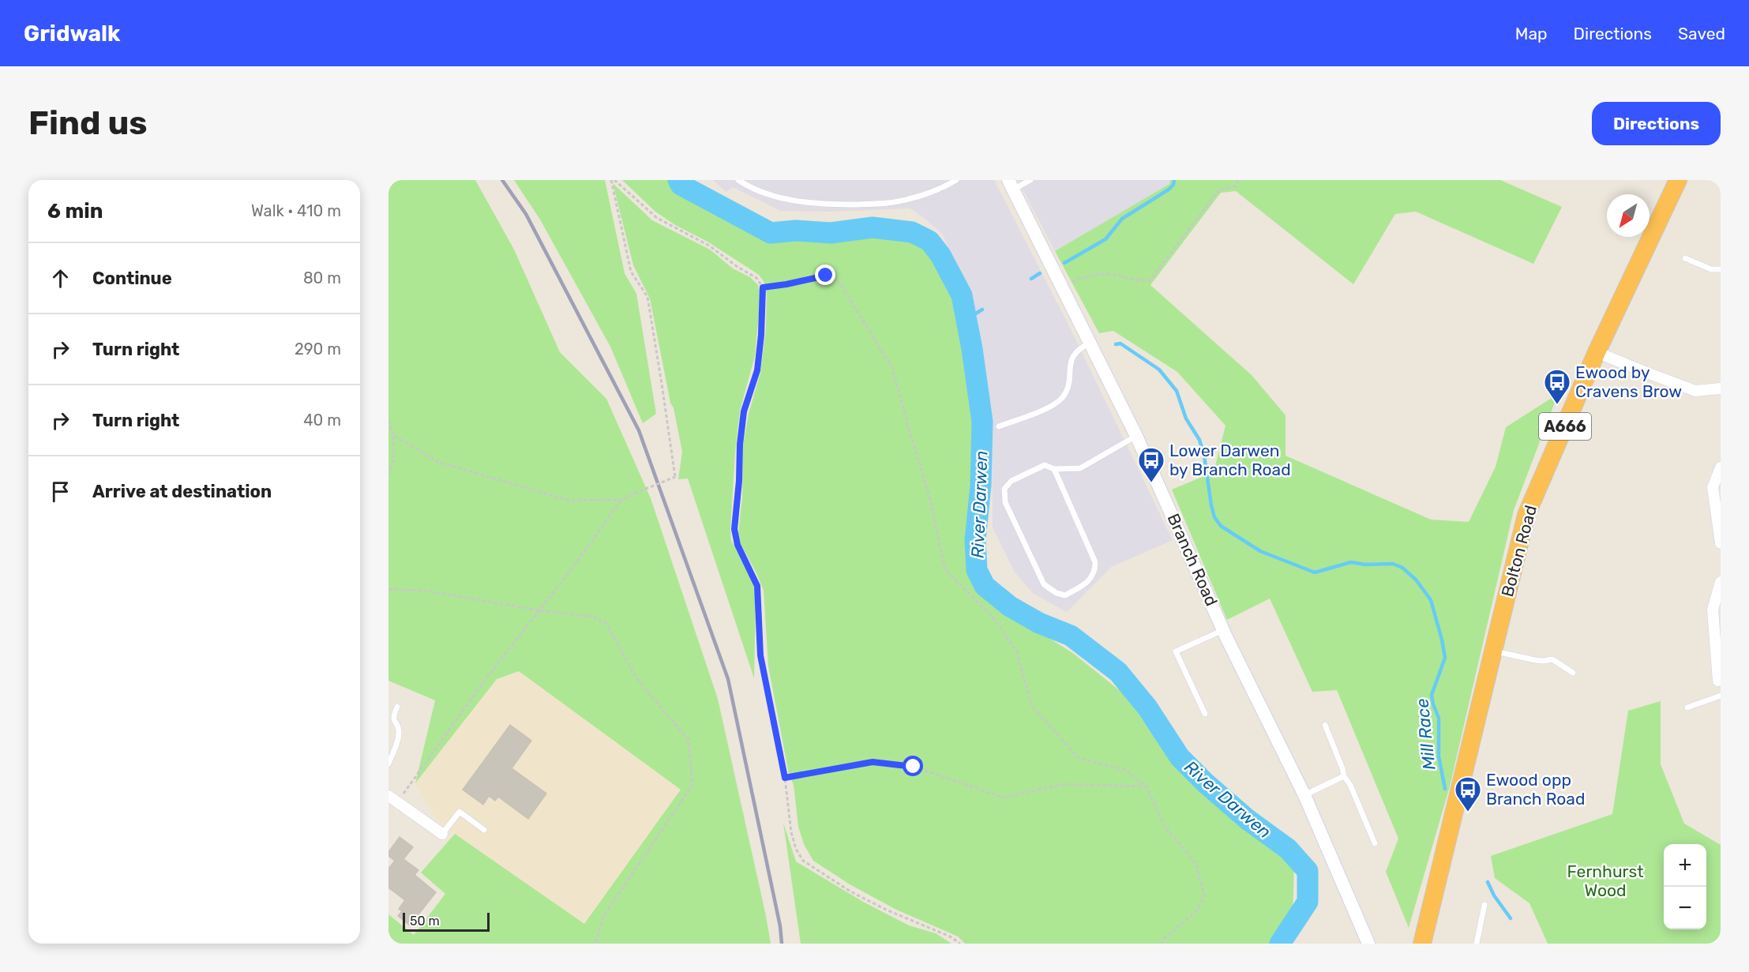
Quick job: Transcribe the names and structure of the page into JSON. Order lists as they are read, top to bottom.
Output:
{
  "streets": {
    "highway": ["A666", "Bolton Road"],
    "street": ["Branch Road"]
  },
  "water": ["River Darwen", "Mill Race"],
  "parks": ["Fernhurst Wood"],
  "places": {
    "bus stop": ["Ewood by Cravens Brow", "Lower Darwen by Branch Road", "Ewood opp Branch Road"]
  },
  "scale_bar": "50 m",
  "north": "bottom left",
  "page": {
    "header": "Gridwalk",
    "nav": ["Map", "Directions", "Saved"],
    "buttons": "Directions",
    "title": "Find us",
    "heading": ["6 min", "Walk · 410 m"],
    "list": [
      ["Continue", "80 m"],
      ["Turn right", "290 m"],
      ["Turn right", "40 m"],
      "Arrive at destination"
    ],
    "map_buttons": ["+", "−"],
    "scale": "50 m"
  }
}
